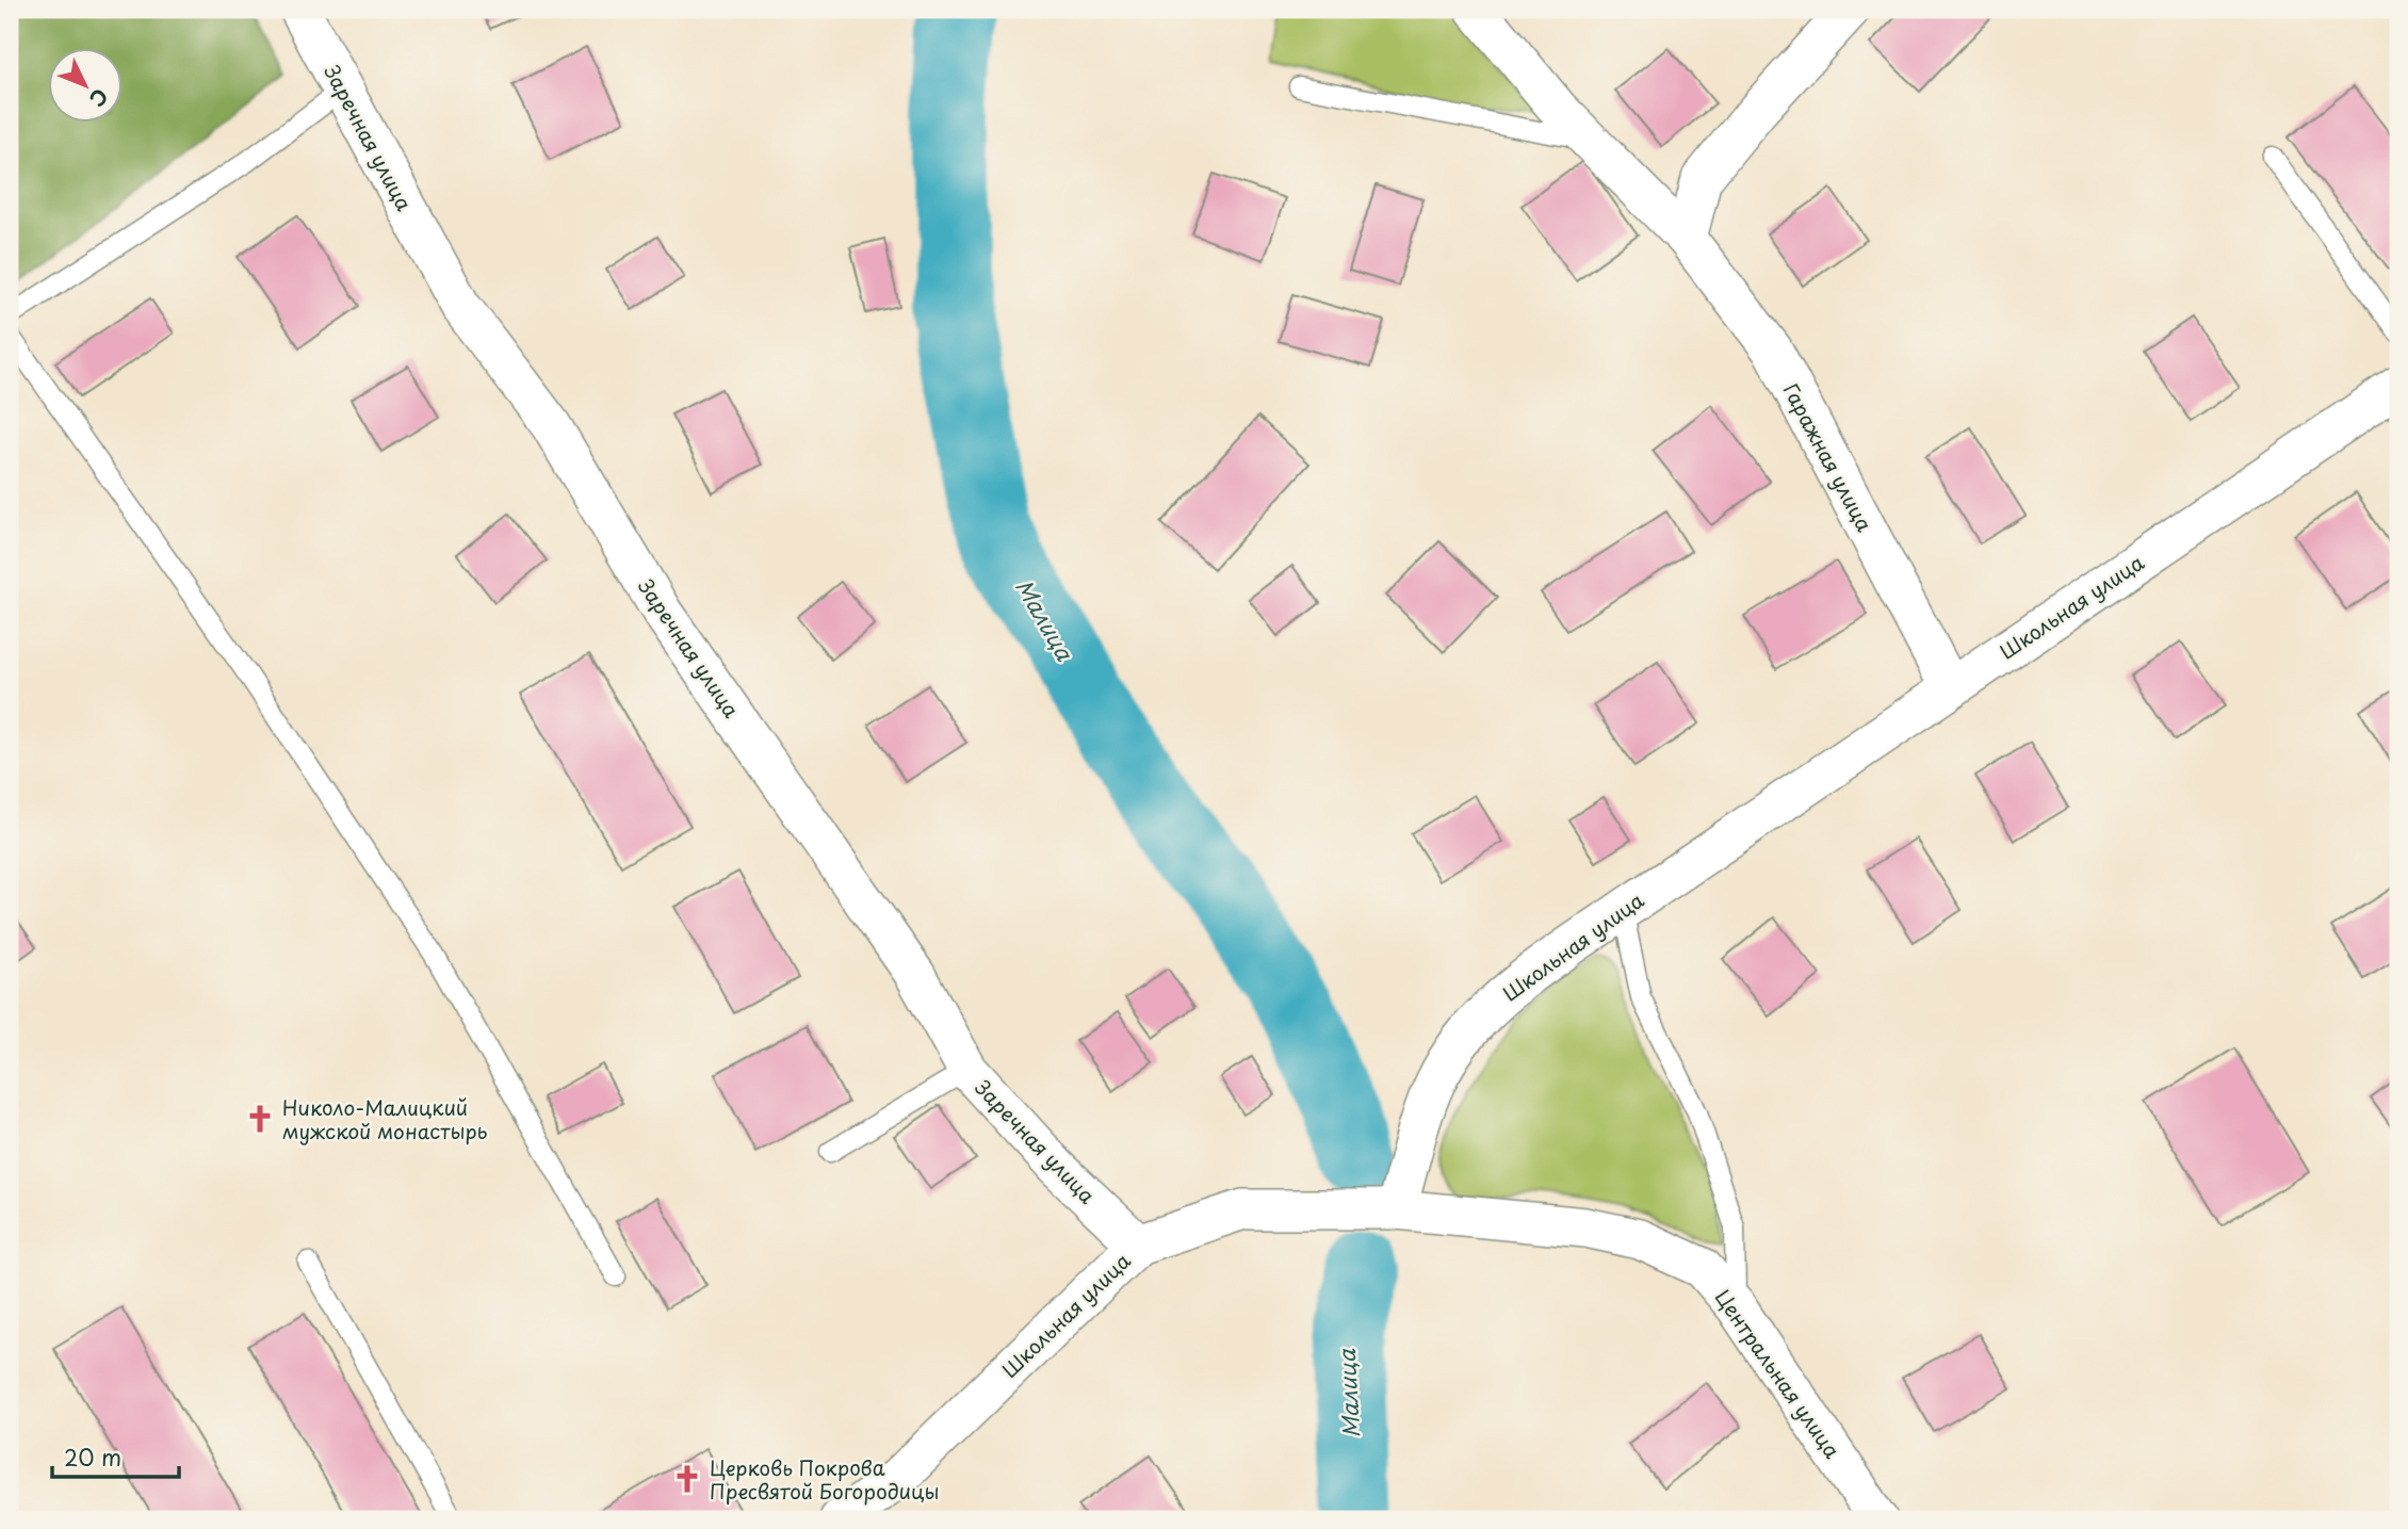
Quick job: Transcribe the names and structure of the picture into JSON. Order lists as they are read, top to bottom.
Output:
{
  "streets": {
    "street": [
      "Заречная улица",
      "Гаражная улица",
      "Школьная улица",
      "Центральная улица"
    ]
  },
  "crossings": [
    ["Заречная улица", "Школьная улица"],
    ["Гаражная улица", "Школьная улица"],
    ["Школьная улица", "Центральная улица"]
  ],
  "water": ["Малица"],
  "places": {
    "church": ["Николо-Малицкий мужской монастырь", "Церковь Покрова Пресвятой Богородицы"]
  },
  "scale_bar": "20 m",
  "north": "bottom right"
}
